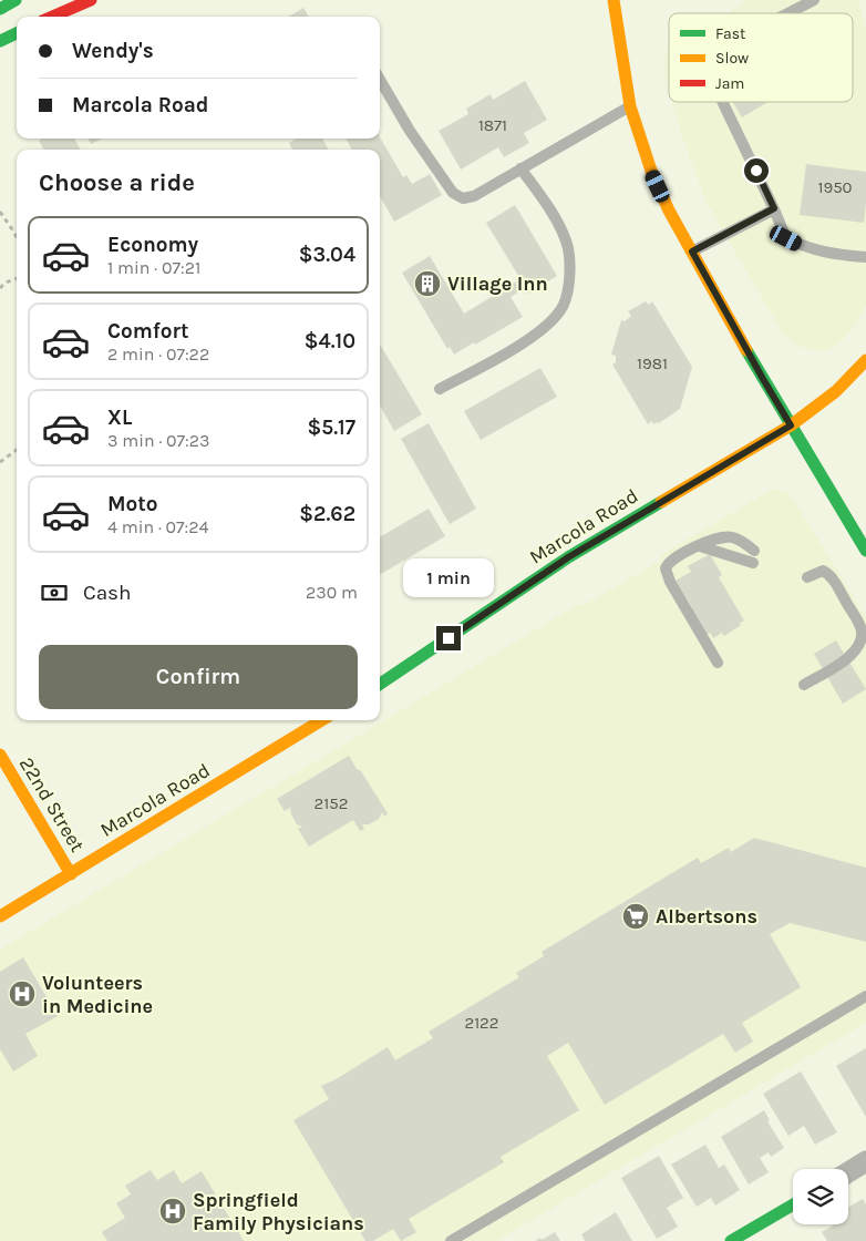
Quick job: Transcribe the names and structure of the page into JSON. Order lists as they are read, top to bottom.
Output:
{
  "streets": {
    "main road": ["Marcola Road", "22nd Street"]
  },
  "crossings": [
    ["Marcola Road", "22nd Street"]
  ],
  "places": {
    "building": ["Village Inn"],
    "supermarket": ["Albertsons"],
    "hospital": ["Volunteers in Medicine", "Springfield Family Physicians"]
  },
  "house_numbers": [
    "1871",
    "1950",
    "1981",
    "2152",
    "2122"
  ],
  "legend": ["Fast", "Slow", "Jam"],
  "page": {
    "banner": ["Wendy's", "Marcola Road"],
    "heading": "Choose a ride",
    "list": [
      {
        "name": "Economy",
        "note": "1 min · 07:21",
        "value": "$3.04"
      },
      {
        "name": "Comfort",
        "note": "2 min · 07:22",
        "value": "$4.10"
      },
      {
        "name": "XL",
        "note": "3 min · 07:23",
        "value": "$5.17"
      },
      {
        "name": "Moto",
        "note": "4 min · 07:24",
        "value": "$2.62"
      }
    ],
    "bubble": "1 min",
    "pay": ["Cash", "230 m"],
    "buttons": "Confirm"
  }
}
